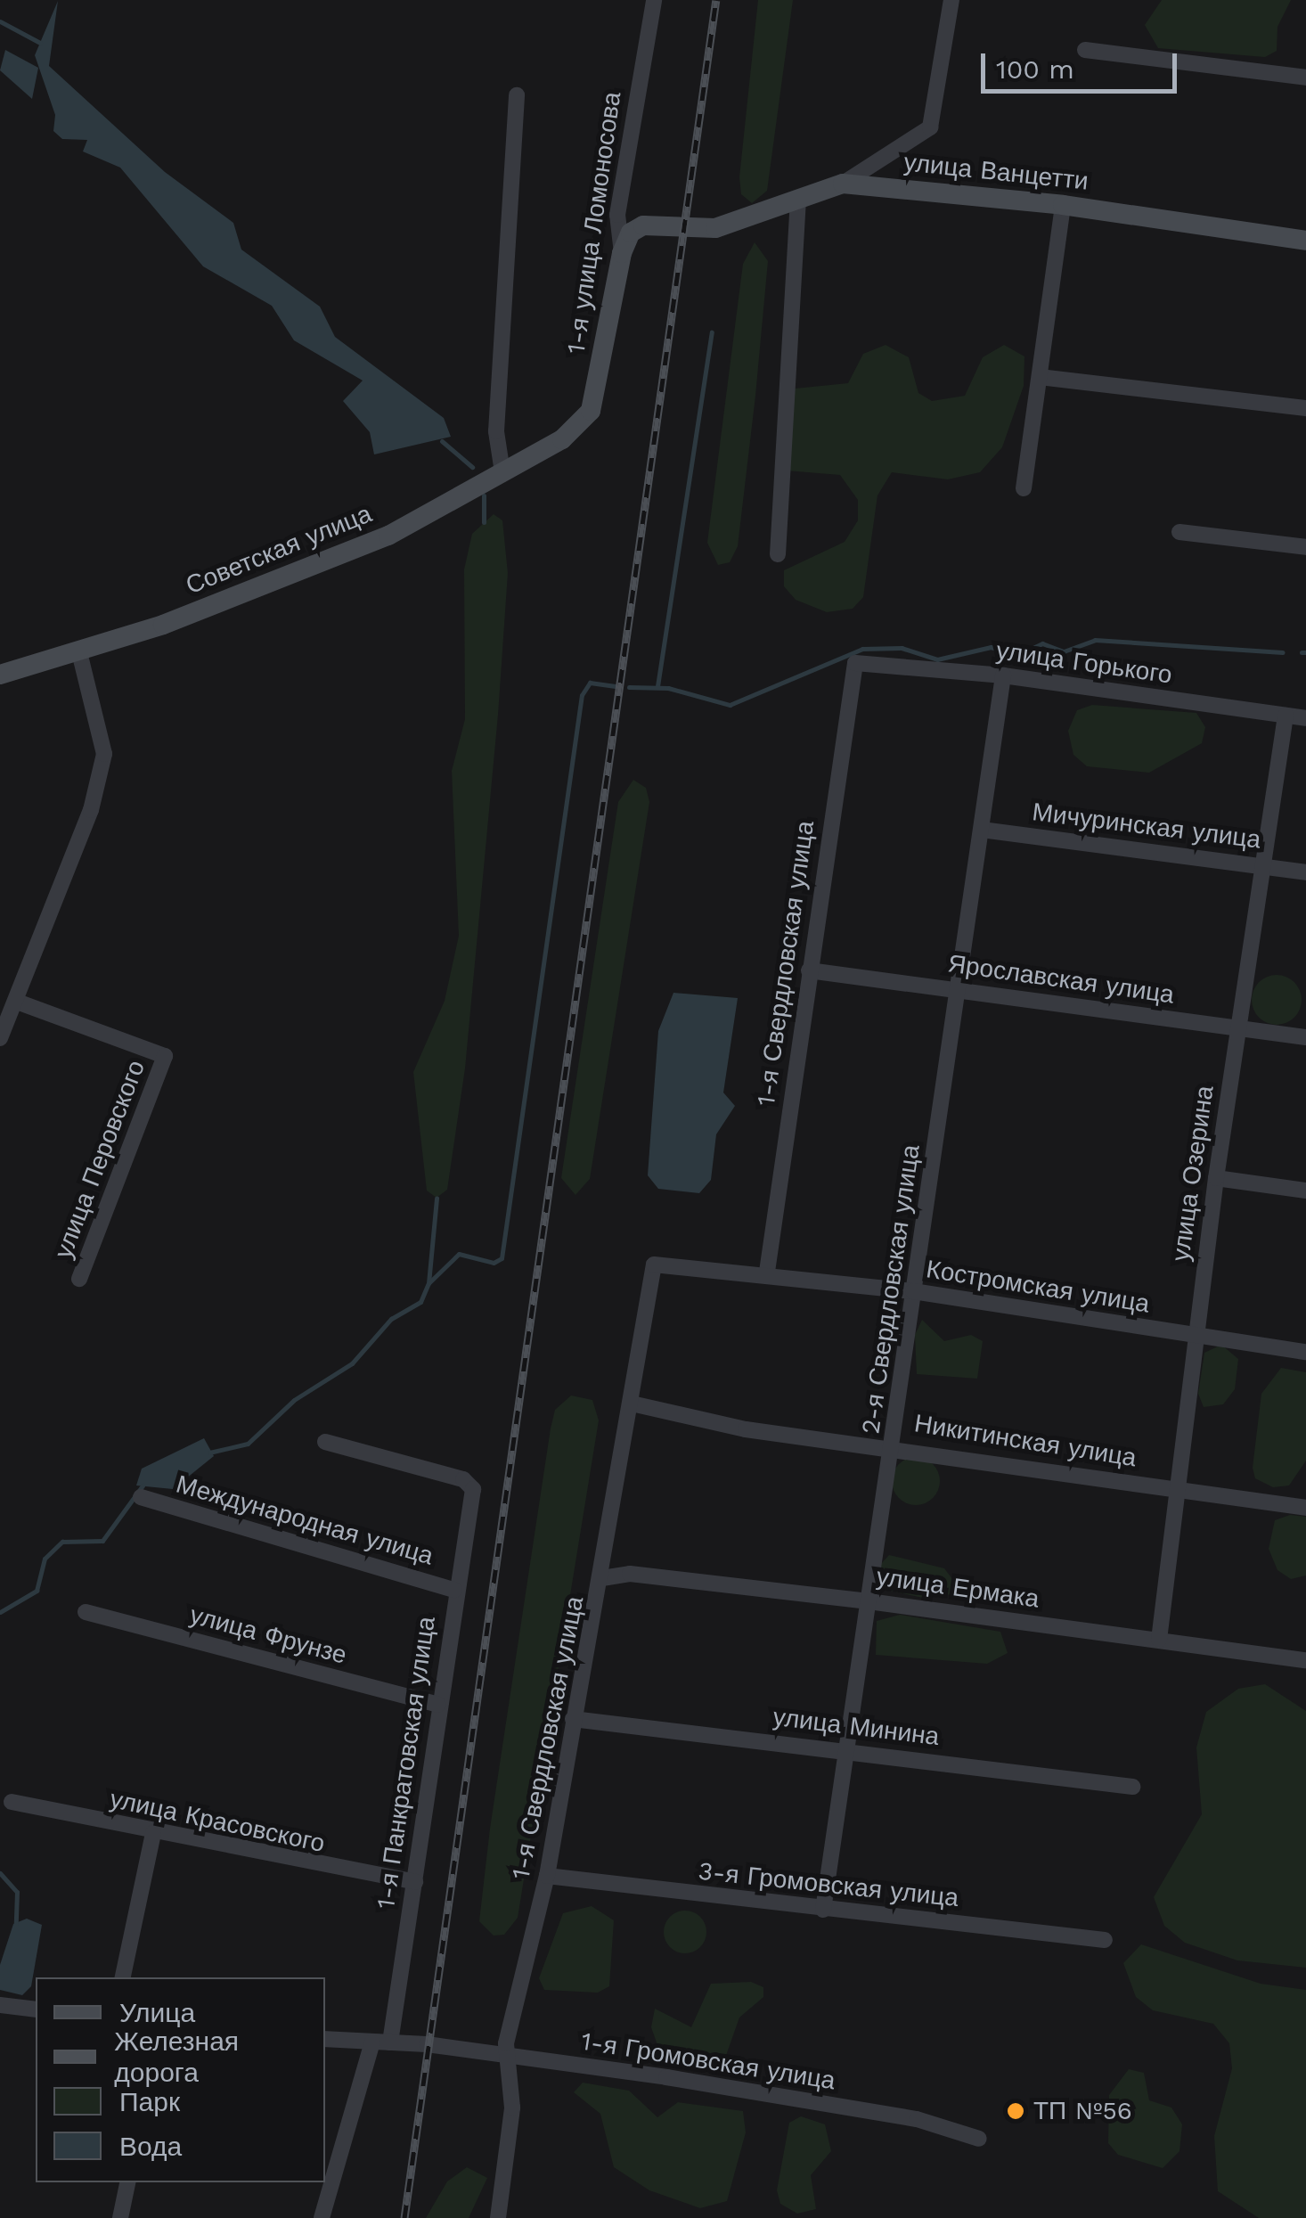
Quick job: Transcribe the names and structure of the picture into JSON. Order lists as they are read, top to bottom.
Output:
{
  "streets": {
    "street": [
      "улица Ванцетти",
      "1-я улица Ломоносова",
      "Советская улица",
      "улица Горького",
      "Мичуринская улица",
      "1-я Свердловская улица",
      "Ярославская улица",
      "улица Перовского",
      "улица Озерина",
      "Костромская улица",
      "2-я Свердловская улица",
      "Никитинская улица",
      "Международная улица",
      "улица Ермака",
      "улица Фрунзе",
      "улица Минина",
      "1-я Панкратовская улица",
      "улица Красовского",
      "3-я Громовская улица",
      "1-я Громовская улица"
    ]
  },
  "crossings": [
    ["улица Ванцетти", "1-я улица Ломоносова"],
    ["1-я улица Ломоносова", "Советская улица"],
    ["улица Горького", "1-я Свердловская улица"],
    ["улица Горького", "улица Озерина"],
    ["улица Горького", "2-я Свердловская улица"],
    ["Мичуринская улица", "улица Озерина"],
    ["Мичуринская улица", "2-я Свердловская улица"],
    ["1-я Свердловская улица", "Ярославская улица"],
    ["1-я Свердловская улица", "Костромская улица"],
    ["1-я Свердловская улица", "Никитинская улица"],
    ["1-я Свердловская улица", "улица Ермака"],
    ["1-я Свердловская улица", "улица Минина"],
    ["1-я Свердловская улица", "3-я Громовская улица"],
    ["1-я Свердловская улица", "1-я Громовская улица"],
    ["Ярославская улица", "улица Озерина"],
    ["Ярославская улица", "2-я Свердловская улица"],
    ["улица Озерина", "Костромская улица"],
    ["улица Озерина", "Никитинская улица"],
    ["улица Озерина", "улица Ермака"],
    ["Костромская улица", "2-я Свердловская улица"],
    ["2-я Свердловская улица", "Никитинская улица"],
    ["2-я Свердловская улица", "улица Ермака"],
    ["2-я Свердловская улица", "улица Минина"],
    ["2-я Свердловская улица", "3-я Громовская улица"],
    ["Международная улица", "1-я Панкратовская улица"],
    ["улица Фрунзе", "1-я Панкратовская улица"],
    ["1-я Панкратовская улица", "улица Красовского"],
    ["1-я Панкратовская улица", "1-я Громовская улица"]
  ],
  "places": ["ТП №56"],
  "legend": [
    "Улица",
    "Железная дорога",
    "Парк",
    "Вода"
  ],
  "scale_bar": "100 m"
}
